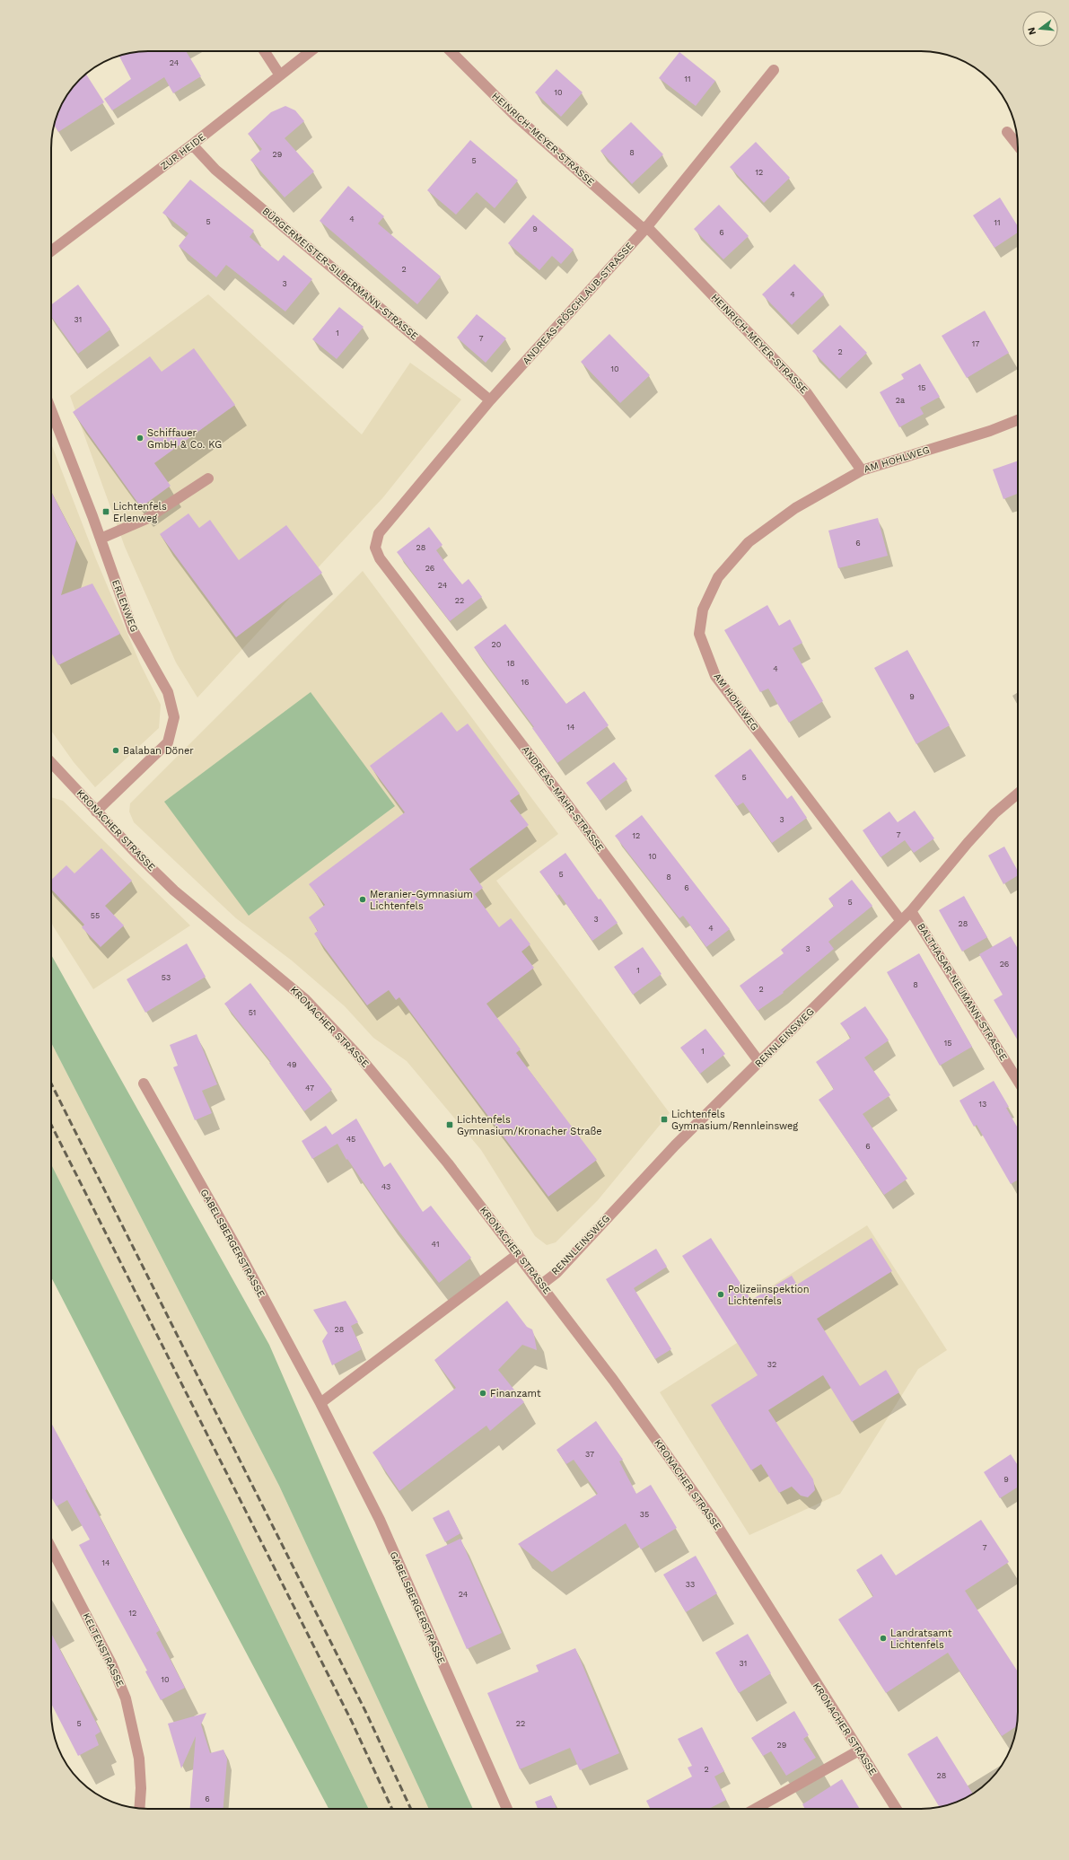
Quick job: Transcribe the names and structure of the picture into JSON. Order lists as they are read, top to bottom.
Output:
{
  "streets": {
    "street": [
      "HEINRICH-MEYER-STRASSE",
      "ZUR HEIDE",
      "BÜRGERMEISTER-SILBERMANN-STRASSE",
      "ANDREAS-RÖSCHLAUB-STRASSE",
      "AM HOHLWEG",
      "ERLENWEG",
      "ANDREAS-MAHR-STRASSE",
      "KRONACHER STRASSE",
      "BALTHASAR-NEUMANN-STRASSE",
      "RENNLEINSWEG",
      "GABELSBERGERSTRASSE",
      "KELTENSTRASSE"
    ]
  },
  "crossings": [
    ["HEINRICH-MEYER-STRASSE", "ANDREAS-RÖSCHLAUB-STRASSE"],
    ["HEINRICH-MEYER-STRASSE", "AM HOHLWEG"],
    ["ZUR HEIDE", "BÜRGERMEISTER-SILBERMANN-STRASSE"],
    ["BÜRGERMEISTER-SILBERMANN-STRASSE", "ANDREAS-RÖSCHLAUB-STRASSE"],
    ["ANDREAS-RÖSCHLAUB-STRASSE", "ANDREAS-MAHR-STRASSE"],
    ["AM HOHLWEG", "RENNLEINSWEG"],
    ["ERLENWEG", "KRONACHER STRASSE"],
    ["ANDREAS-MAHR-STRASSE", "RENNLEINSWEG"],
    ["KRONACHER STRASSE", "RENNLEINSWEG"],
    ["BALTHASAR-NEUMANN-STRASSE", "RENNLEINSWEG"]
  ],
  "places": {
    "other": [
      "Schiffauer GmbH & Co. KG",
      "Balaban Döner",
      "Meranier-Gymnasium Lichtenfels",
      "Polizeiinspektion Lichtenfels",
      "Finanzamt",
      "Landratsamt Lichtenfels"
    ],
    "transit": ["Lichtenfels Erlenweg", "Lichtenfels Gymnasium/Rennleinsweg", "Lichtenfels Gymnasium/Kronacher Straße"]
  },
  "house_numbers": [
    "24",
    "11",
    "10",
    "8",
    "29",
    "5",
    "12",
    "4",
    "5",
    "11",
    "9",
    "6",
    "2",
    "3",
    "4",
    "31",
    "1",
    "7",
    "17",
    "2",
    "10",
    "15",
    "2a",
    "6",
    "28",
    "26",
    "24",
    "22",
    "20",
    "18",
    "4",
    "16",
    "9",
    "14",
    "5",
    "3",
    "7",
    "12",
    "10",
    "5",
    "8",
    "6",
    "5",
    "55",
    "3",
    "28",
    "4",
    "3",
    "26",
    "1",
    "53",
    "8",
    "2",
    "51",
    "15",
    "1",
    "49",
    "47",
    "13",
    "45",
    "6",
    "43",
    "41",
    "28",
    "32",
    "37",
    "9",
    "35",
    "7",
    "14",
    "33",
    "24",
    "12",
    "31",
    "10",
    "5",
    "22",
    "29",
    "2",
    "28",
    "6"
  ],
  "north": "left"
}
